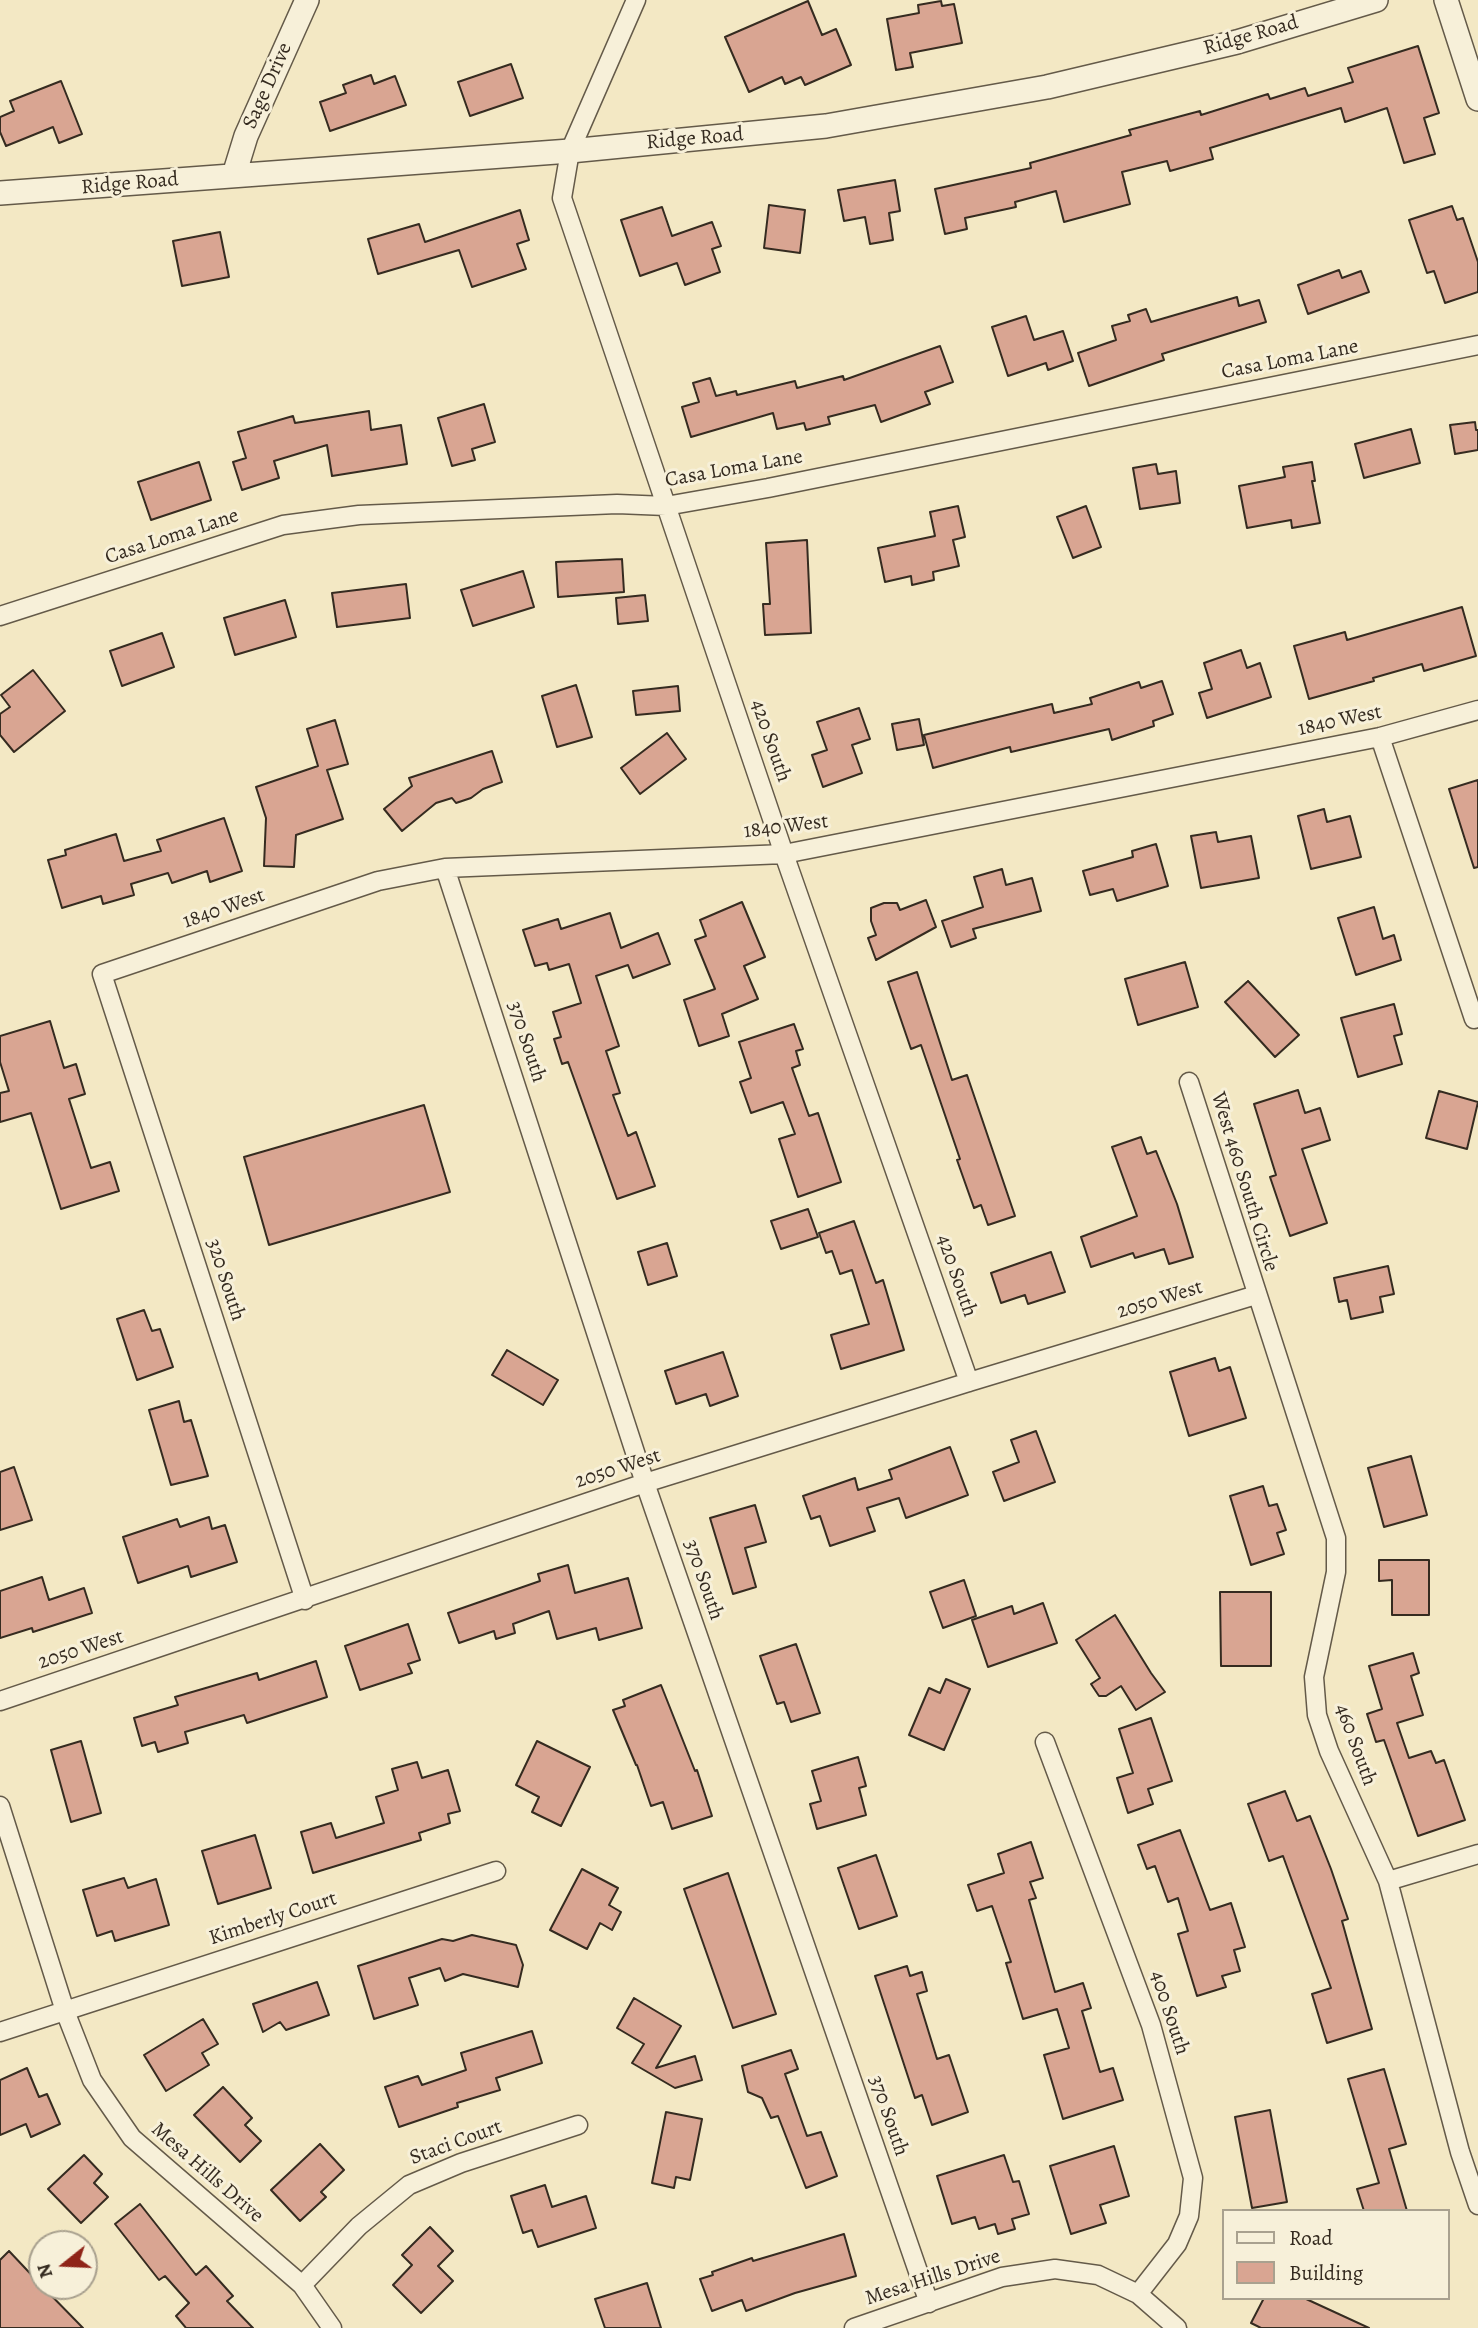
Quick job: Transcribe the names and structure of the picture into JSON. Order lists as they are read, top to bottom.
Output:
{
  "streets": {
    "street": [
      "Ridge Road",
      "Sage Drive",
      "Casa Loma Lane",
      "1840 West",
      "420 South",
      "370 South",
      "West 460 South Circle",
      "320 South",
      "2050 West",
      "460 South",
      "Kimberly Court",
      "400 South",
      "Staci Court",
      "Mesa Hills Drive"
    ]
  },
  "crossings": [
    ["Ridge Road", "Sage Drive"],
    ["Ridge Road", "420 South"],
    ["Casa Loma Lane", "420 South"],
    ["1840 West", "420 South"],
    ["1840 West", "370 South"],
    ["1840 West", "320 South"],
    ["420 South", "2050 West"],
    ["370 South", "2050 West"],
    ["370 South", "Mesa Hills Drive"],
    ["West 460 South Circle", "2050 West"],
    ["West 460 South Circle", "460 South"],
    ["320 South", "2050 West"],
    ["2050 West", "460 South"],
    ["Kimberly Court", "Mesa Hills Drive"],
    ["400 South", "Mesa Hills Drive"],
    ["Staci Court", "Mesa Hills Drive"]
  ],
  "legend": ["Road", "Building"],
  "north": "left"
}
